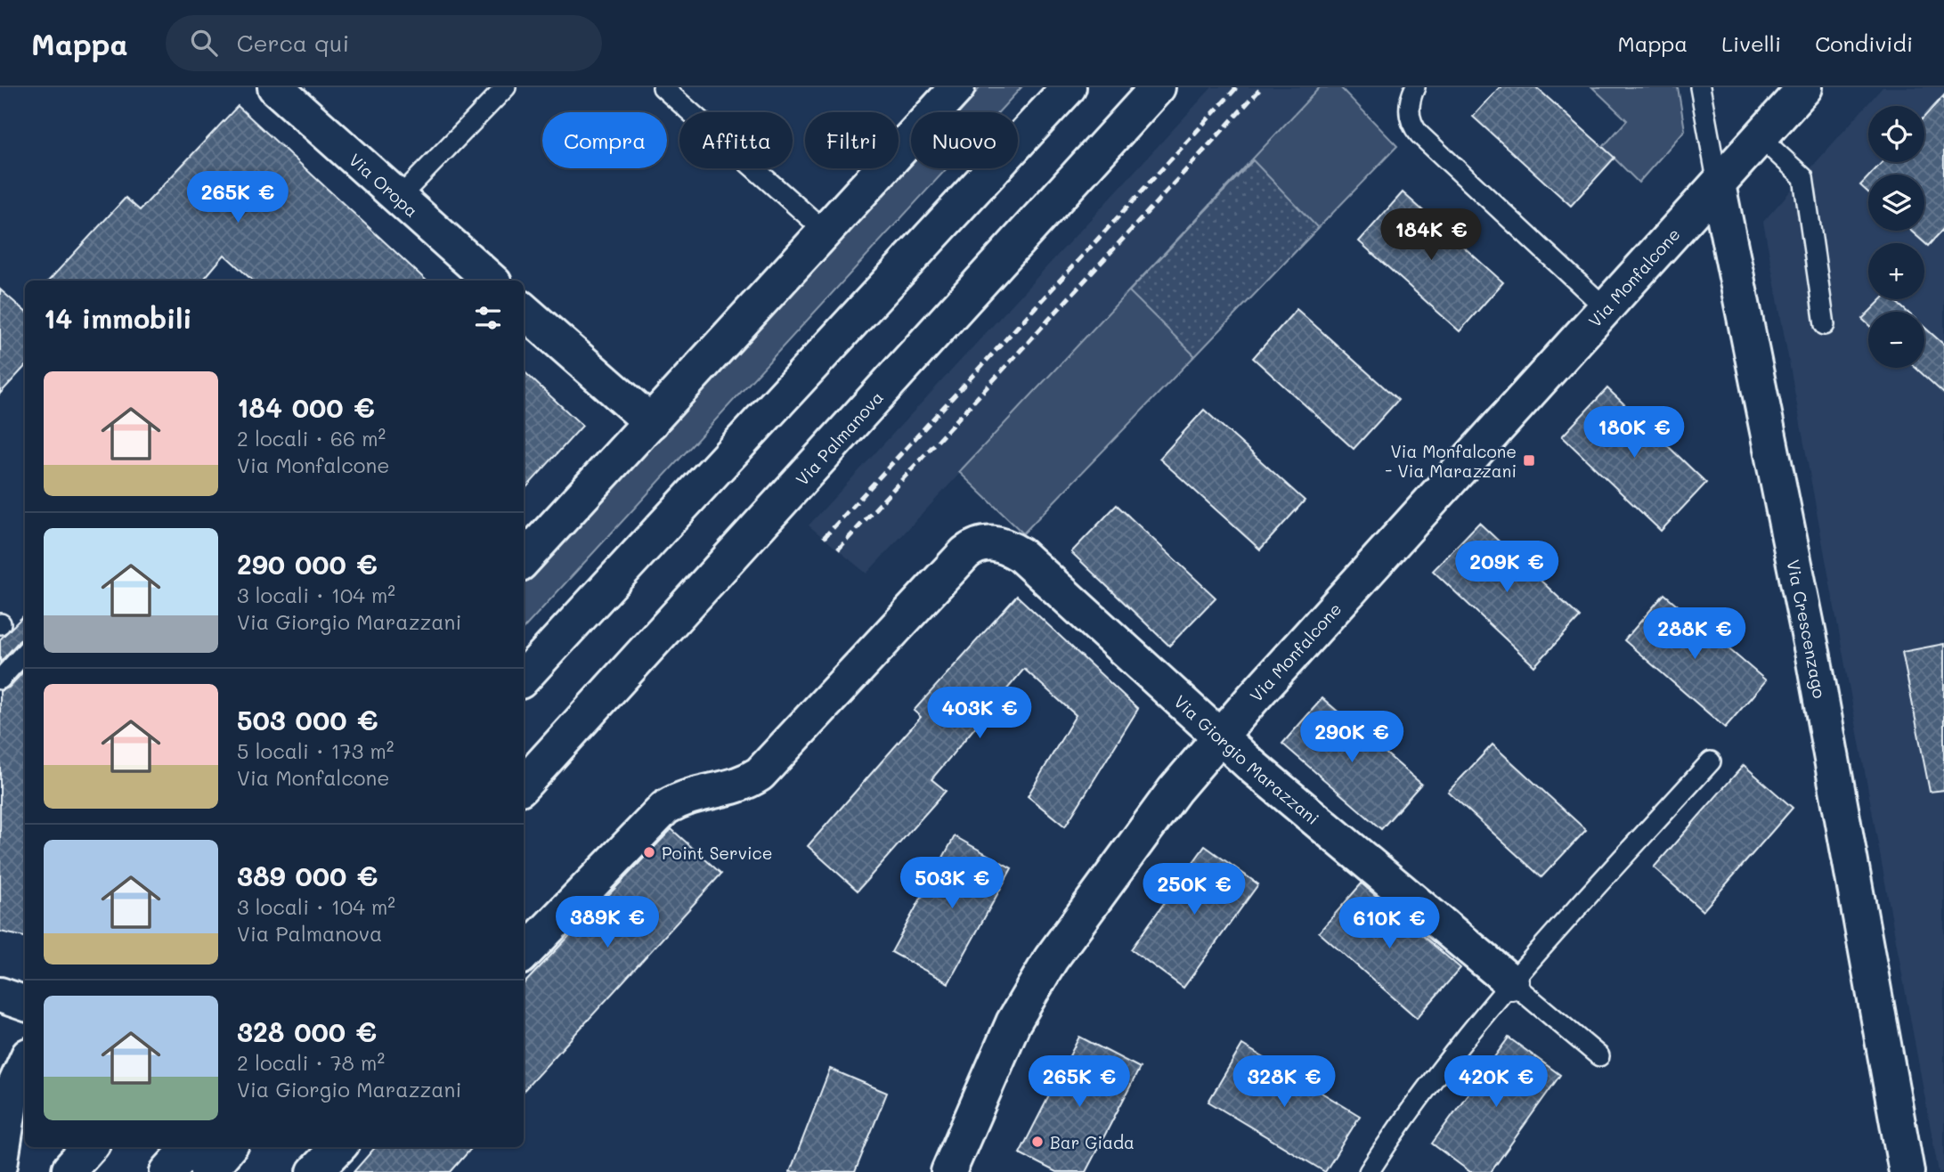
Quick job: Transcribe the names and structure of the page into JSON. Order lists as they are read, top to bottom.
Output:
{
  "streets": {
    "main road": [
      "Via Oropa",
      "Via Monfalcone",
      "Via Palmanova",
      "Via Crescenzago",
      "Via Giorgio Marazzani"
    ]
  },
  "crossings": [
    ["Via Monfalcone", "Via Crescenzago"],
    ["Via Monfalcone", "Via Giorgio Marazzani"]
  ],
  "places": {
    "transit": ["Via Monfalcone - Via Marazzani"],
    "other": ["Point Service", "Bar Giada"]
  },
  "page": {
    "header": "Mappa",
    "search": "Cerca qui",
    "nav": ["Mappa", "Livelli", "Condividi"],
    "map_buttons": ["+", "−"],
    "chip": [
      "Compra",
      "Affitta",
      "Filtri",
      "Nuovo"
    ],
    "price": [
      "265K €",
      "184K €",
      "180K €",
      "209K €",
      "288K €",
      "403K €",
      "290K €",
      "503K €",
      "250K €",
      "389K €",
      "610K €",
      "265K €",
      "328K €",
      "420K €"
    ],
    "heading": "14 immobili",
    "list": [
      {
        "name": "184 000 €",
        "note": "2 locali · 66 m² · Via Monfalcone"
      },
      {
        "name": "290 000 €",
        "note": "3 locali · 104 m² · Via Giorgio Marazzani"
      },
      {
        "name": "503 000 €",
        "note": "5 locali · 173 m² · Via Monfalcone"
      },
      {
        "name": "389 000 €",
        "note": "3 locali · 104 m² · Via Palmanova"
      },
      {
        "name": "328 000 €",
        "note": "2 locali · 78 m² · Via Giorgio Marazzani"
      }
    ]
  }
}
